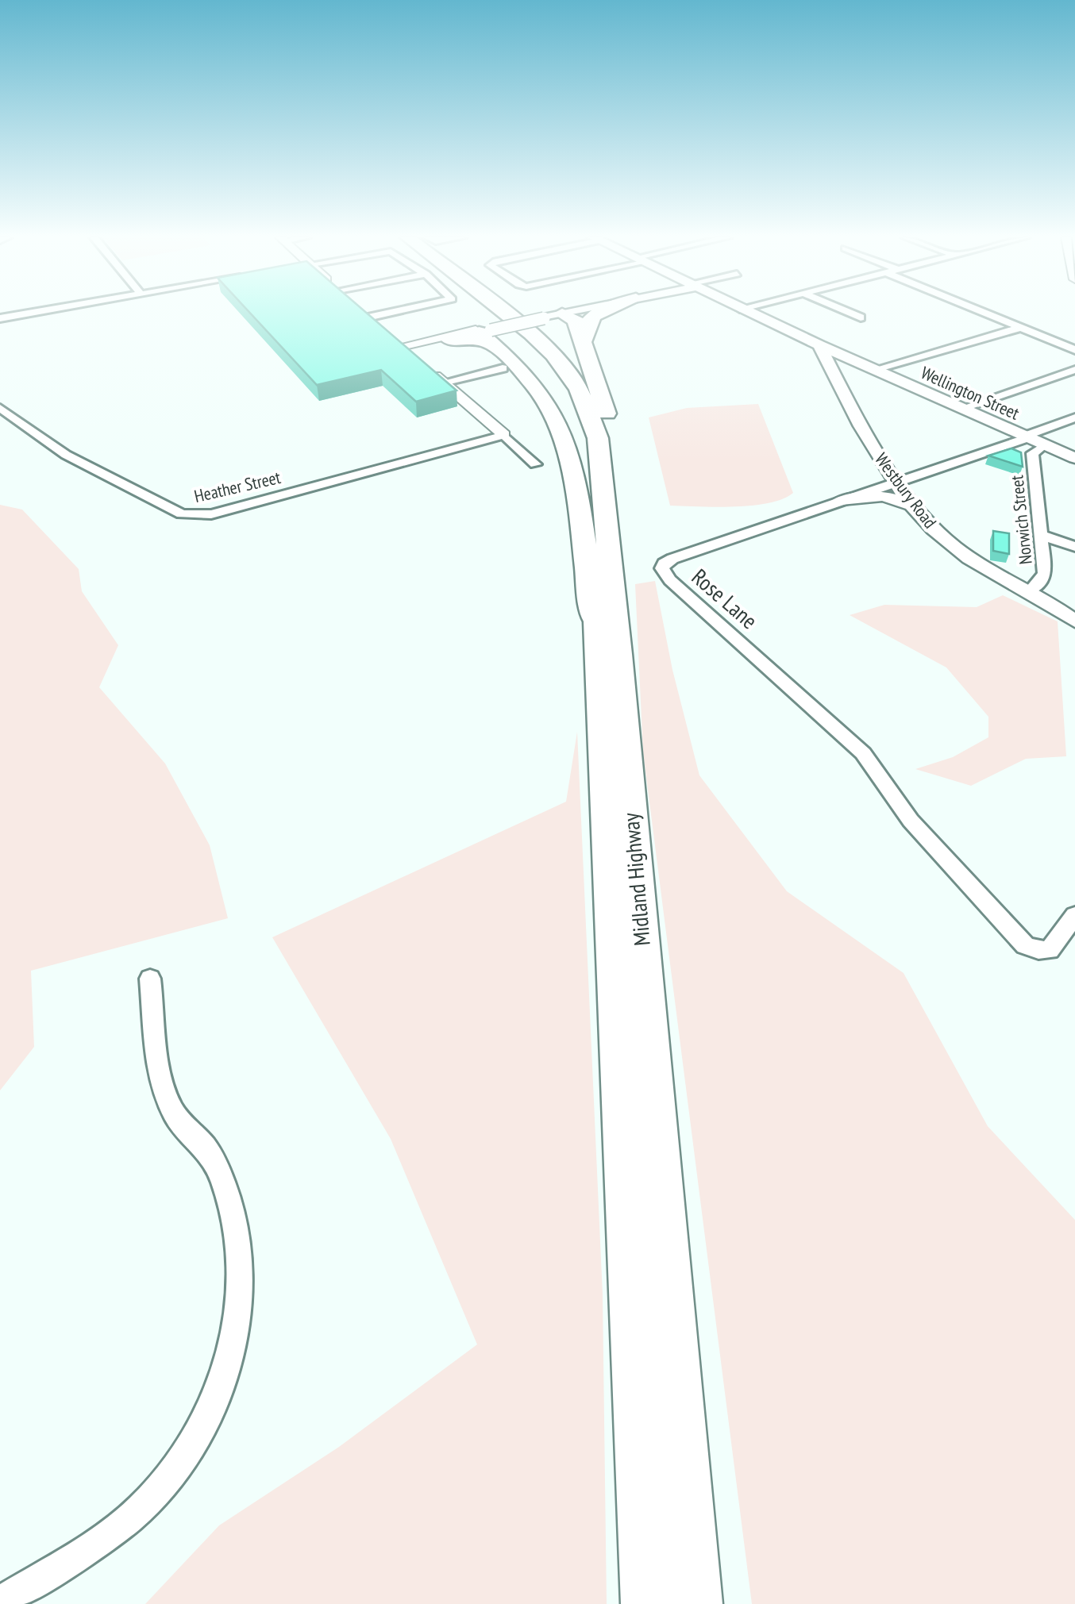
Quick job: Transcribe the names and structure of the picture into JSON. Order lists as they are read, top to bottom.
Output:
{
  "streets": {
    "highway": ["Midland Highway"],
    "main road": ["Wellington Street", "Westbury Road"],
    "street": ["Heather Street", "Norwich Street", "Rose Lane"]
  },
  "crossings": [
    ["Wellington Street", "Westbury Road"],
    ["Wellington Street", "Norwich Street"],
    ["Wellington Street", "Rose Lane"],
    ["Westbury Road", "Norwich Street"],
    ["Westbury Road", "Rose Lane"]
  ]
}
